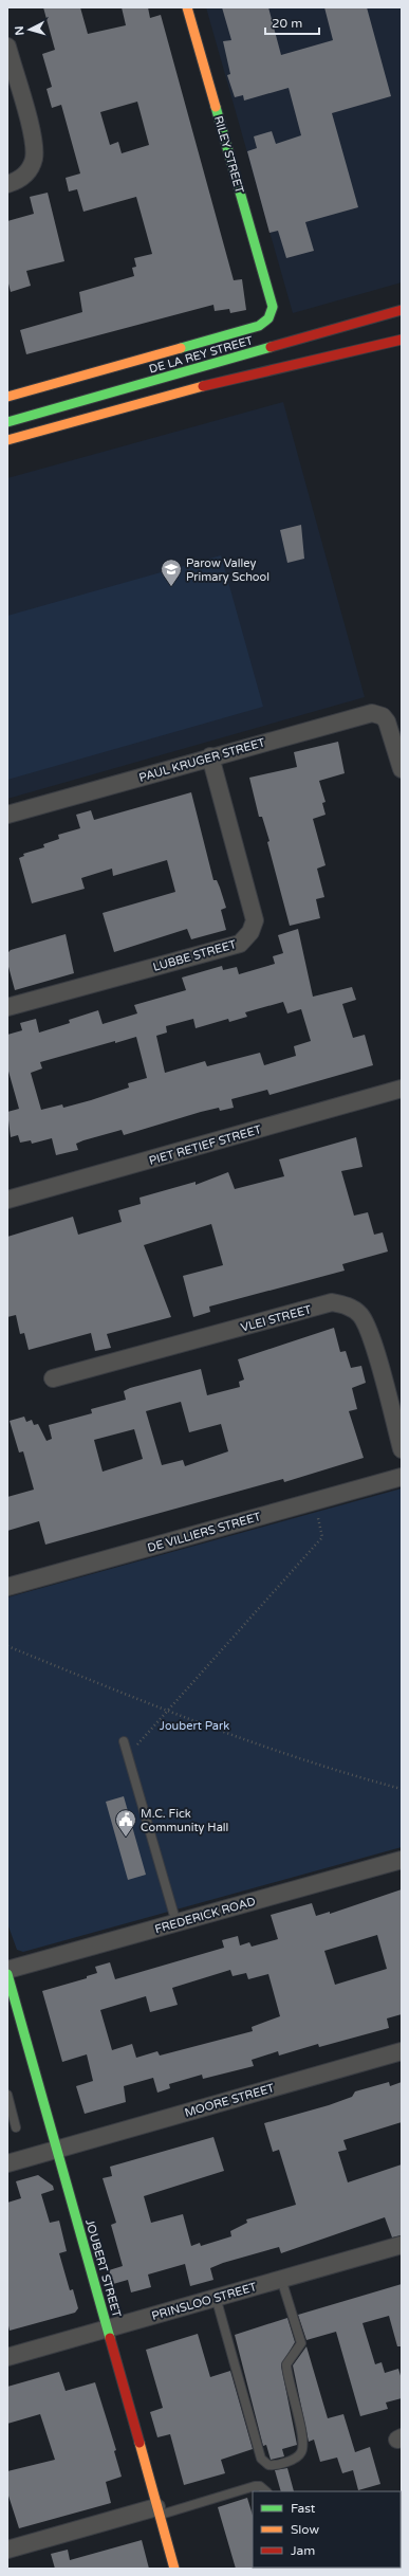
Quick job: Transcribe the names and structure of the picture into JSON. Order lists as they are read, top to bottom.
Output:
{
  "streets": {
    "street": [
      "RILEY STREET",
      "DE LA REY STREET",
      "PAUL KRUGER STREET",
      "LUBBE STREET",
      "PIET RETIEF STREET",
      "VLEI STREET",
      "DE VILLIERS STREET",
      "FREDERICK ROAD",
      "MOORE STREET",
      "JOUBERT STREET",
      "PRINSLOO STREET"
    ]
  },
  "crossings": [
    ["RILEY STREET", "DE LA REY STREET"],
    ["PAUL KRUGER STREET", "LUBBE STREET"],
    ["MOORE STREET", "JOUBERT STREET"],
    ["JOUBERT STREET", "PRINSLOO STREET"]
  ],
  "parks": ["Joubert Park"],
  "places": {
    "school or university": ["Parow Valley Primary School"],
    "public building": ["M.C. Fick Community Hall"]
  },
  "legend": ["Fast", "Slow", "Jam"],
  "scale_bar": "20 m",
  "north": "left"
}
